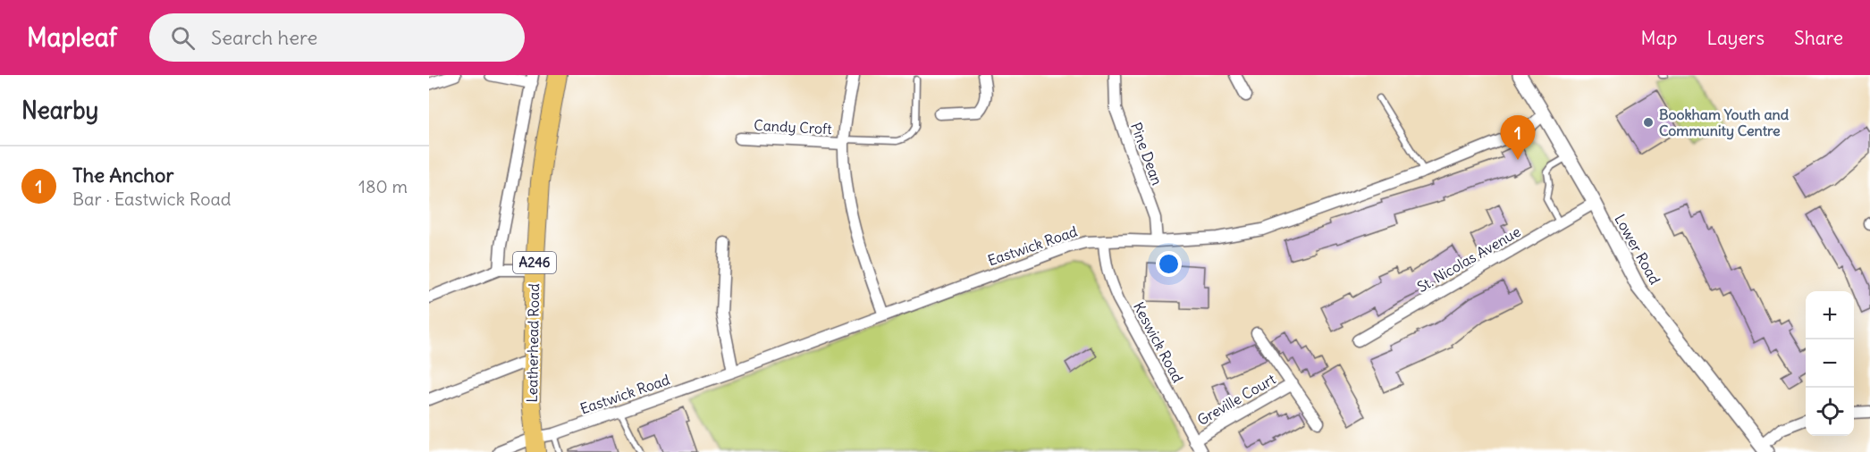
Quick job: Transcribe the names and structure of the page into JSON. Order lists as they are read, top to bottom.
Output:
{
  "streets": {
    "main road": ["A246", "Leatherhead Road"],
    "street": [
      "Candy Croft",
      "Pine Dean",
      "Eastwick Road",
      "Lower Road",
      "St. Nicolas Avenue",
      "Keswick Road",
      "Greville Court"
    ]
  },
  "crossings": [
    ["Pine Dean", "Eastwick Road"],
    ["Eastwick Road", "Lower Road"],
    ["Eastwick Road", "Keswick Road"],
    ["Eastwick Road", "Leatherhead Road"],
    ["Lower Road", "St. Nicolas Avenue"],
    ["Keswick Road", "Greville Court"]
  ],
  "places": ["Bookham Youth and Community Centre"],
  "page": {
    "header": "Mapleaf",
    "search": "Search here",
    "nav": ["Map", "Layers", "Share"],
    "heading": "Nearby",
    "pins": "1",
    "list": [
      {
        "mark": "1",
        "name": "The Anchor",
        "note": "Bar · Eastwick Road",
        "value": "180 m"
      }
    ],
    "map_buttons": ["+", "−"]
  }
}
